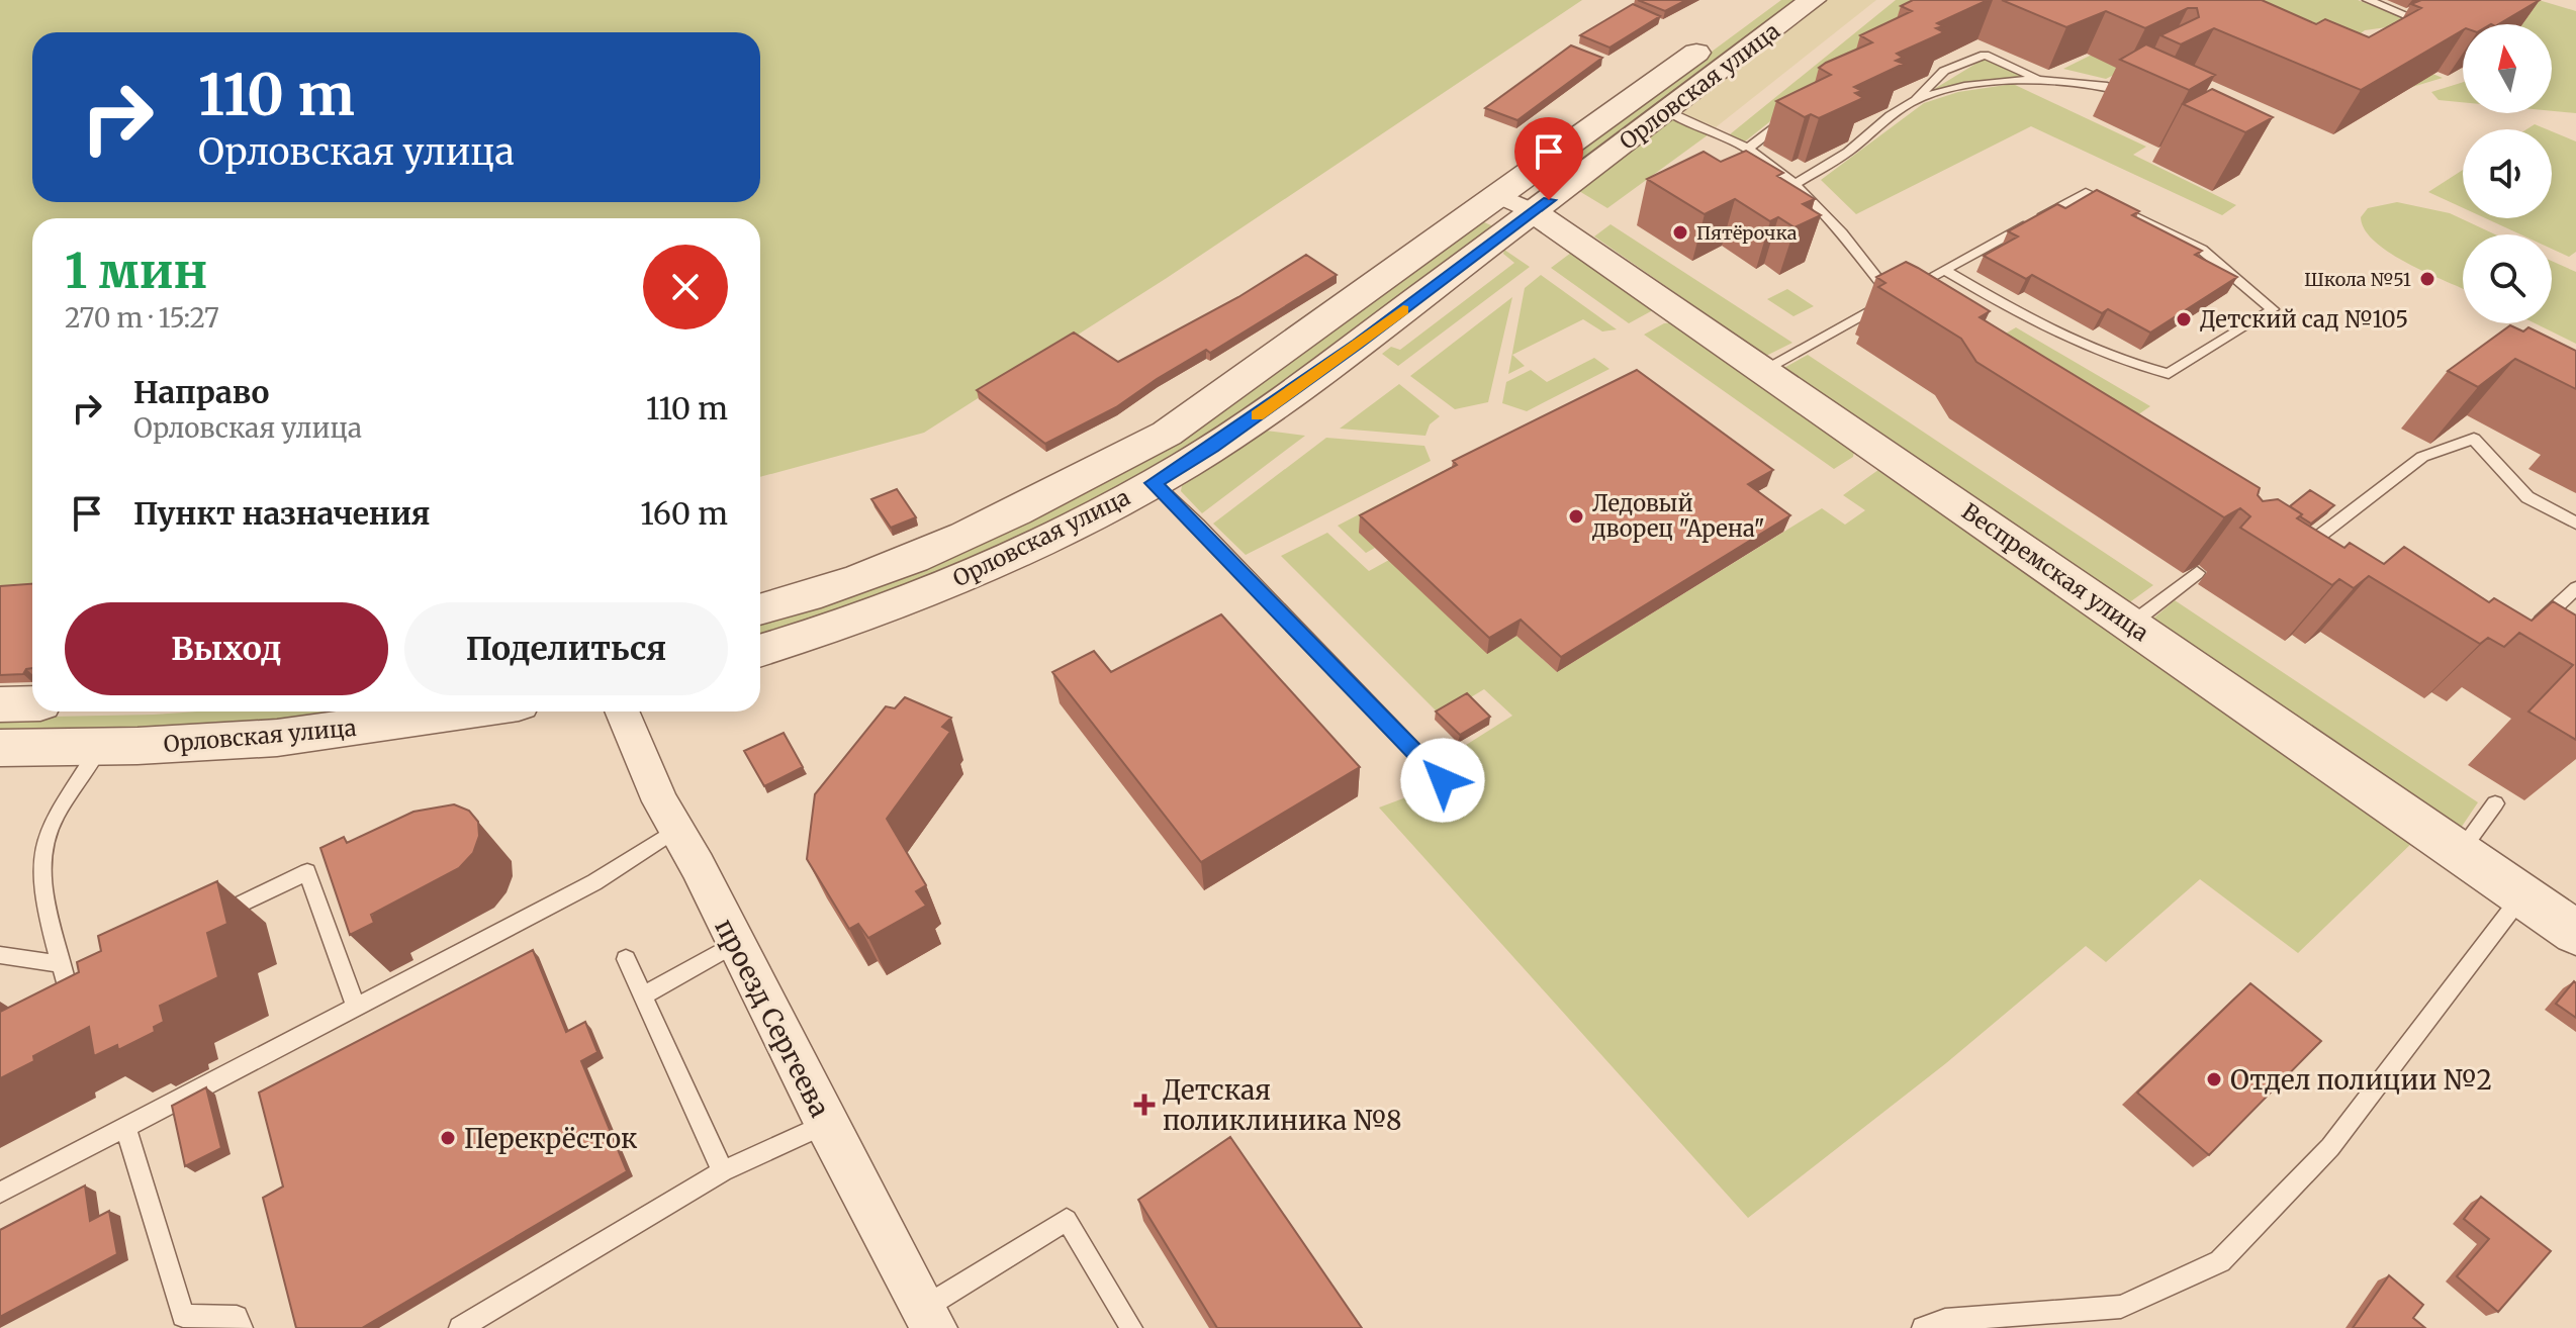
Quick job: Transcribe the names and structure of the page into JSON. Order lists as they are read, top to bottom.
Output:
{
  "streets": {
    "street": ["Орловская улица", "Веспремская улица", "проезд Сергеева"]
  },
  "crossings": [
    ["Орловская улица", "Веспремская улица"]
  ],
  "places": {
    "other": [
      "Пятёрочка",
      "Школа №51",
      "Детский сад №105",
      "Ледовый дворец \"Арена\"",
      "Отдел полиции №2",
      "Перекрёсток"
    ],
    "health": ["Детская поликлиника №8"]
  },
  "north": "top",
  "page": {
    "turn": ["110 m", "Орловская улица"],
    "heading": ["1 мин", "270 m · 15:27"],
    "list": [
      {
        "name": "Направо",
        "note": "Орловская улица",
        "value": "110 m"
      },
      {
        "name": "Пункт назначения",
        "value": "160 m"
      }
    ],
    "buttons": ["Выход", "Поделиться"]
  }
}
